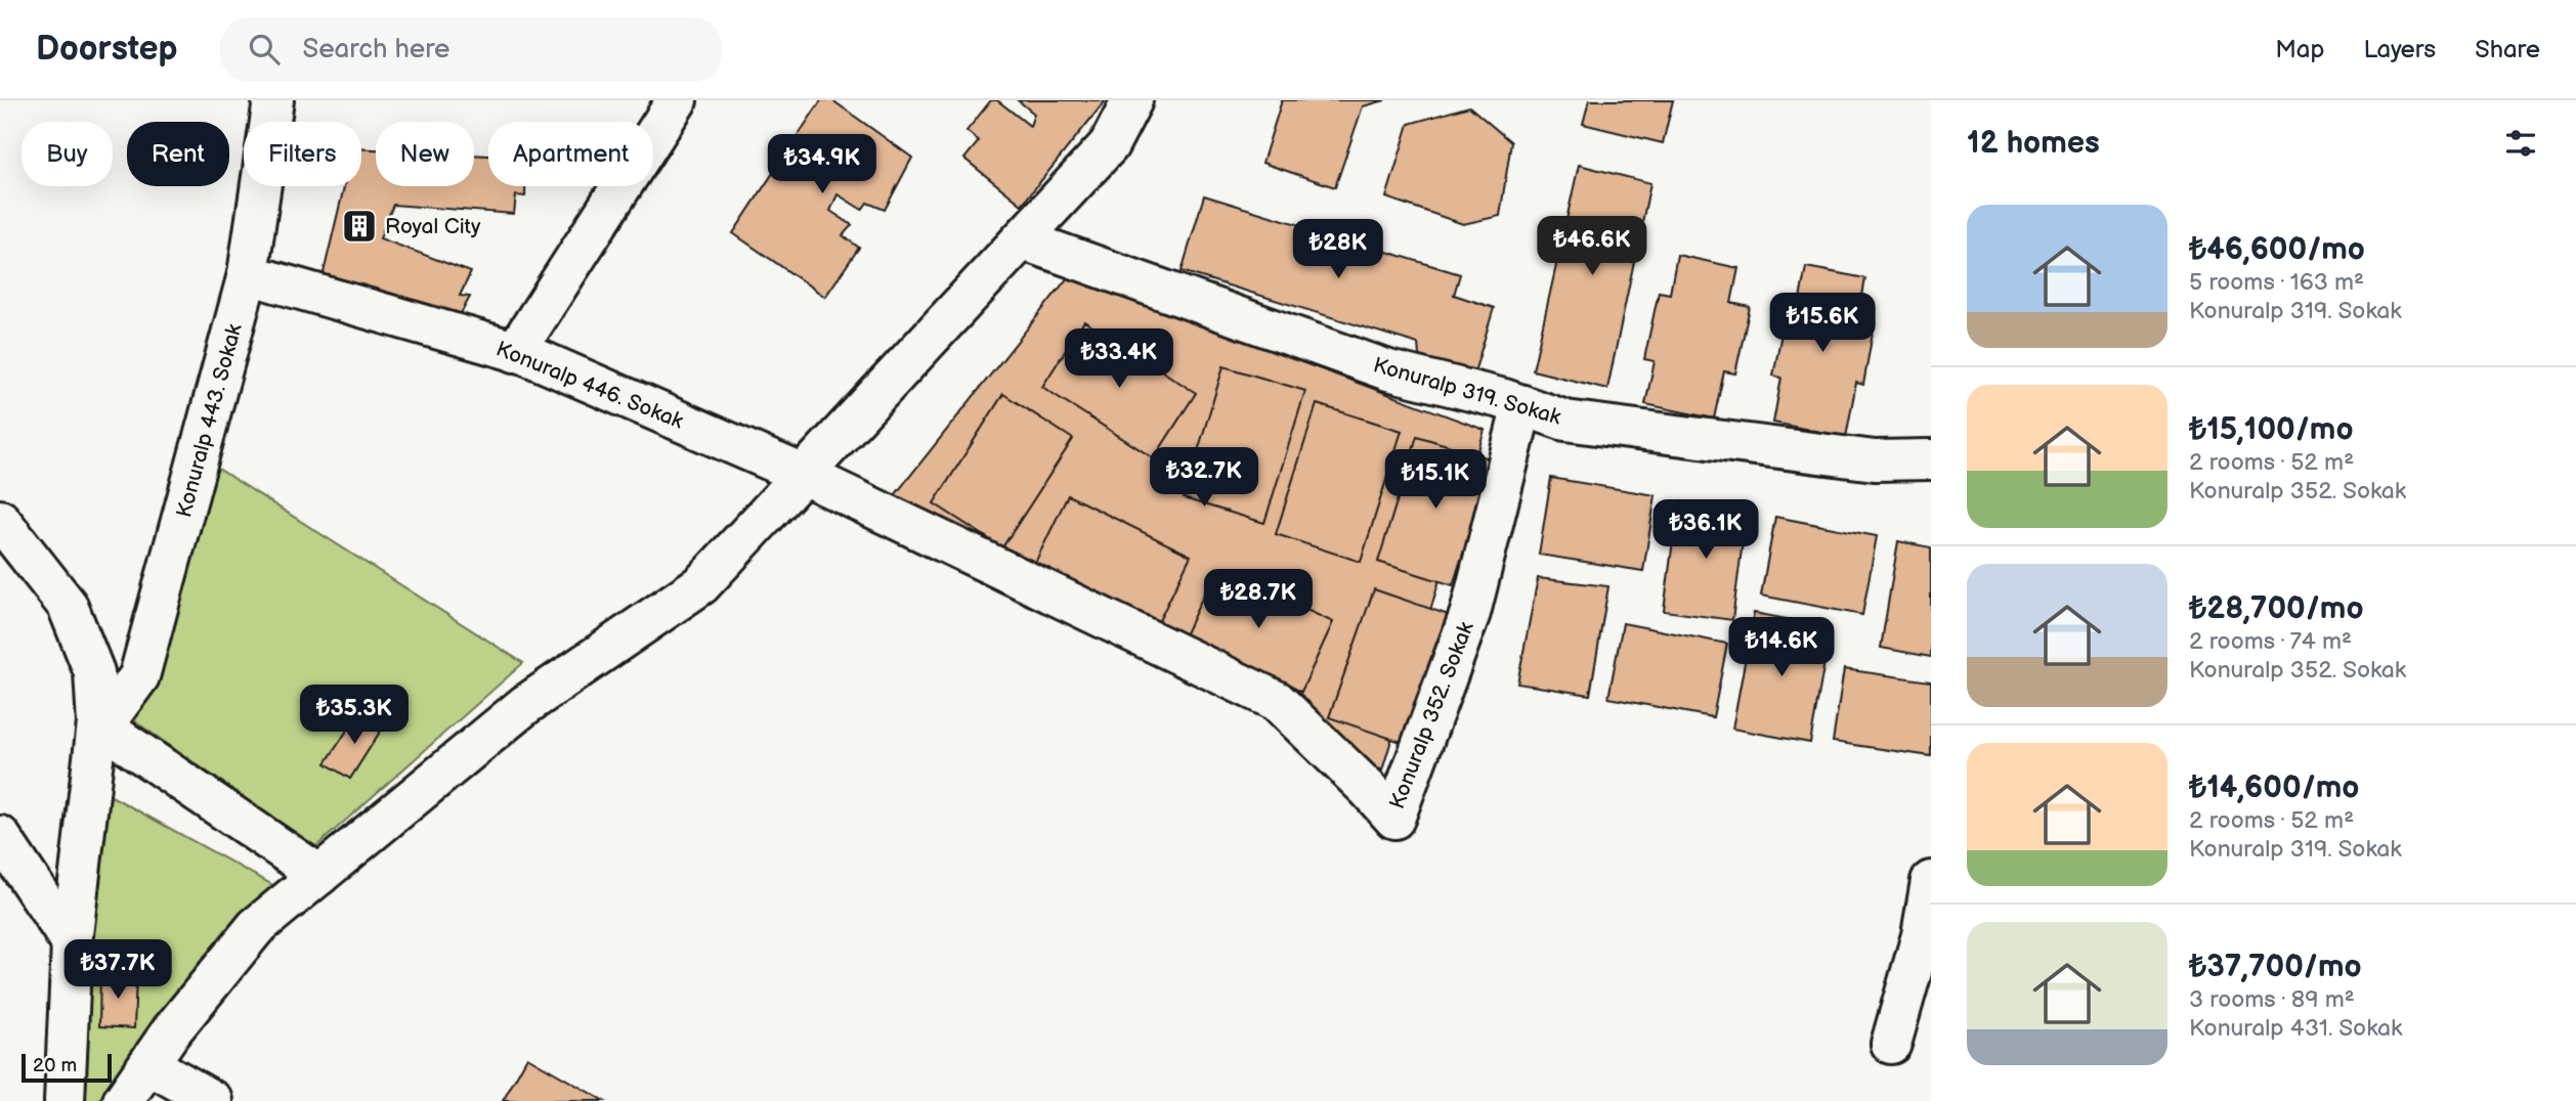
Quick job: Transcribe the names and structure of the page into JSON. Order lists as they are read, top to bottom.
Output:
{
  "streets": {
    "street": [
      "Konuralp 446. Sokak",
      "Konuralp 319. Sokak",
      "Konuralp 443. Sokak",
      "Konuralp 352. Sokak"
    ]
  },
  "crossings": [
    ["Konuralp 446. Sokak", "Konuralp 443. Sokak"],
    ["Konuralp 446. Sokak", "Konuralp 352. Sokak"],
    ["Konuralp 319. Sokak", "Konuralp 352. Sokak"]
  ],
  "places": {
    "building": ["Royal City"]
  },
  "scale_bar": "20 m",
  "page": {
    "header": "Doorstep",
    "search": "Search here",
    "nav": ["Map", "Layers", "Share"],
    "heading": "12 homes",
    "chip": [
      "Buy",
      "Rent",
      "Filters",
      "New",
      "Apartment"
    ],
    "price": [
      "₺34.9K",
      "₺46.6K",
      "₺28K",
      "₺15.6K",
      "₺33.4K",
      "₺32.7K",
      "₺15.1K",
      "₺36.1K",
      "₺28.7K",
      "₺14.6K",
      "₺35.3K",
      "₺37.7K"
    ],
    "list": [
      {
        "name": "₺46,600/mo",
        "note": "5 rooms · 163 m² · Konuralp 319. Sokak"
      },
      {
        "name": "₺15,100/mo",
        "note": "2 rooms · 52 m² · Konuralp 352. Sokak"
      },
      {
        "name": "₺28,700/mo",
        "note": "2 rooms · 74 m² · Konuralp 352. Sokak"
      },
      {
        "name": "₺14,600/mo",
        "note": "2 rooms · 52 m² · Konuralp 319. Sokak"
      },
      {
        "name": "₺37,700/mo",
        "note": "3 rooms · 89 m² · Konuralp 431. Sokak"
      }
    ],
    "scale": "20 m"
  }
}
